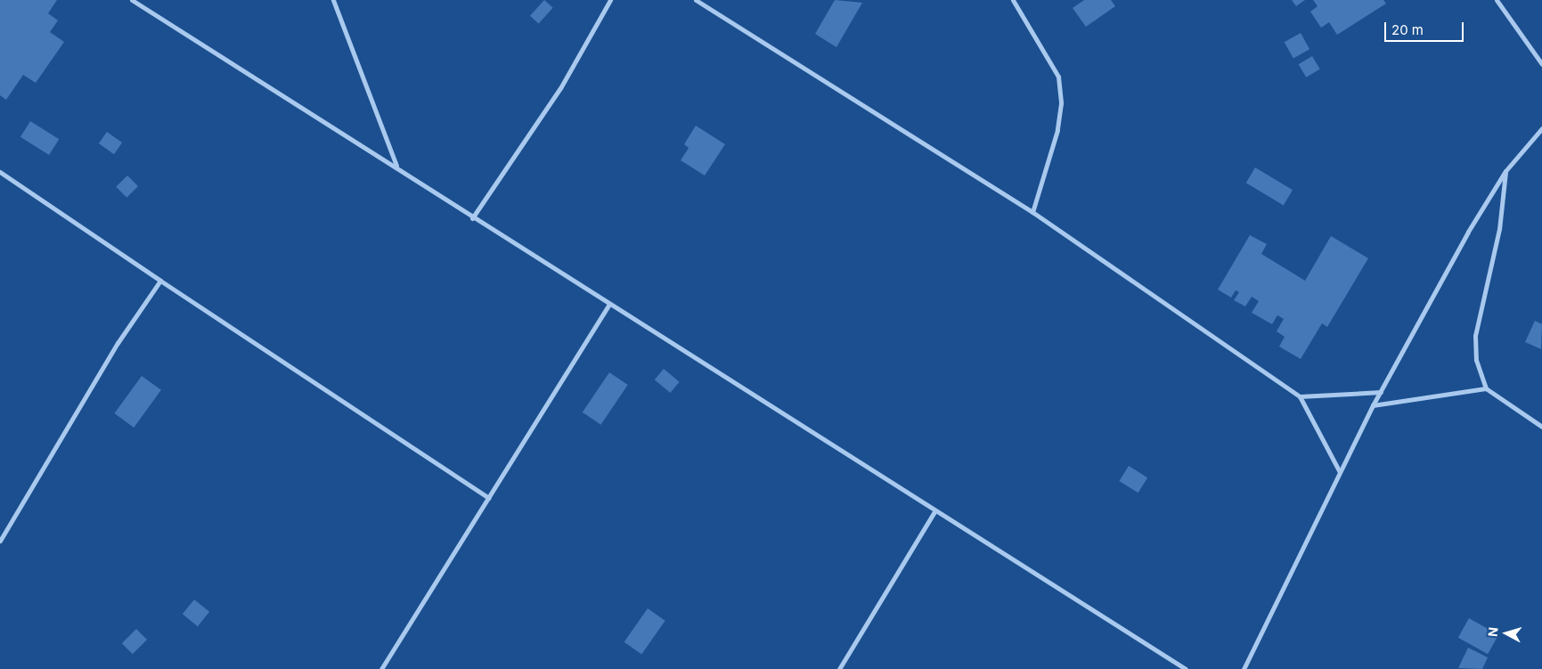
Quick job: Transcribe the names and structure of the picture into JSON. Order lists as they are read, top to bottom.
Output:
{
  "scale_bar": "20 m",
  "north": "left"
}
